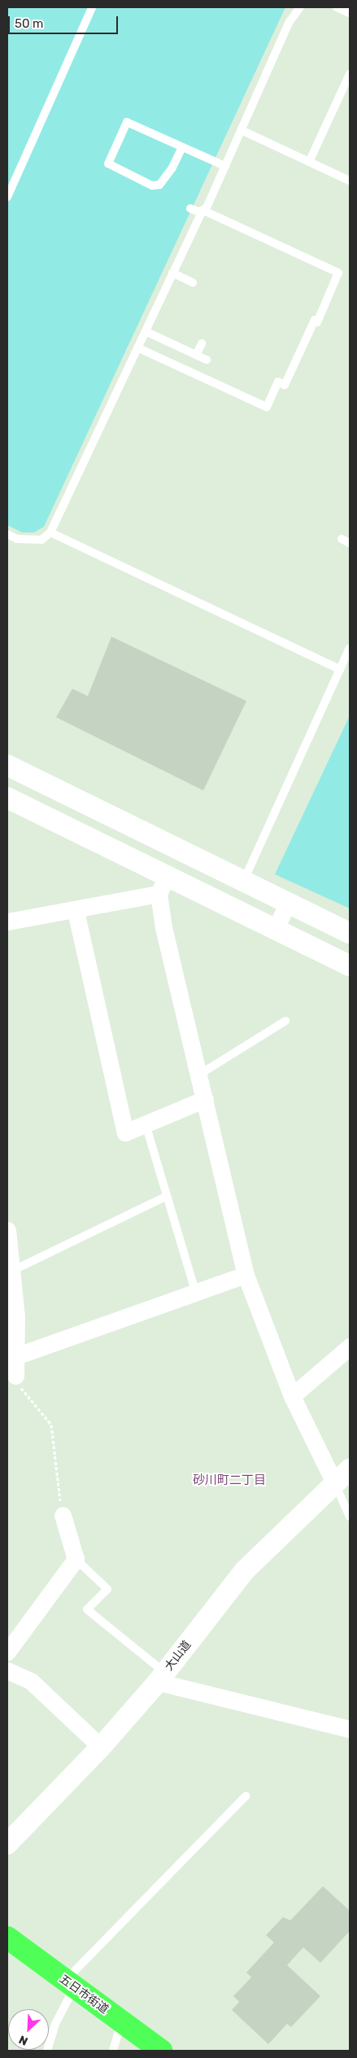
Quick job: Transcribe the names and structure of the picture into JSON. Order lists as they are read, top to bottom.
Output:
{
  "streets": {
    "main road": ["五日市街道"],
    "street": ["大山道"]
  },
  "districts": ["砂川町二丁目"],
  "scale_bar": "50 m",
  "north": "bottom left"
}
